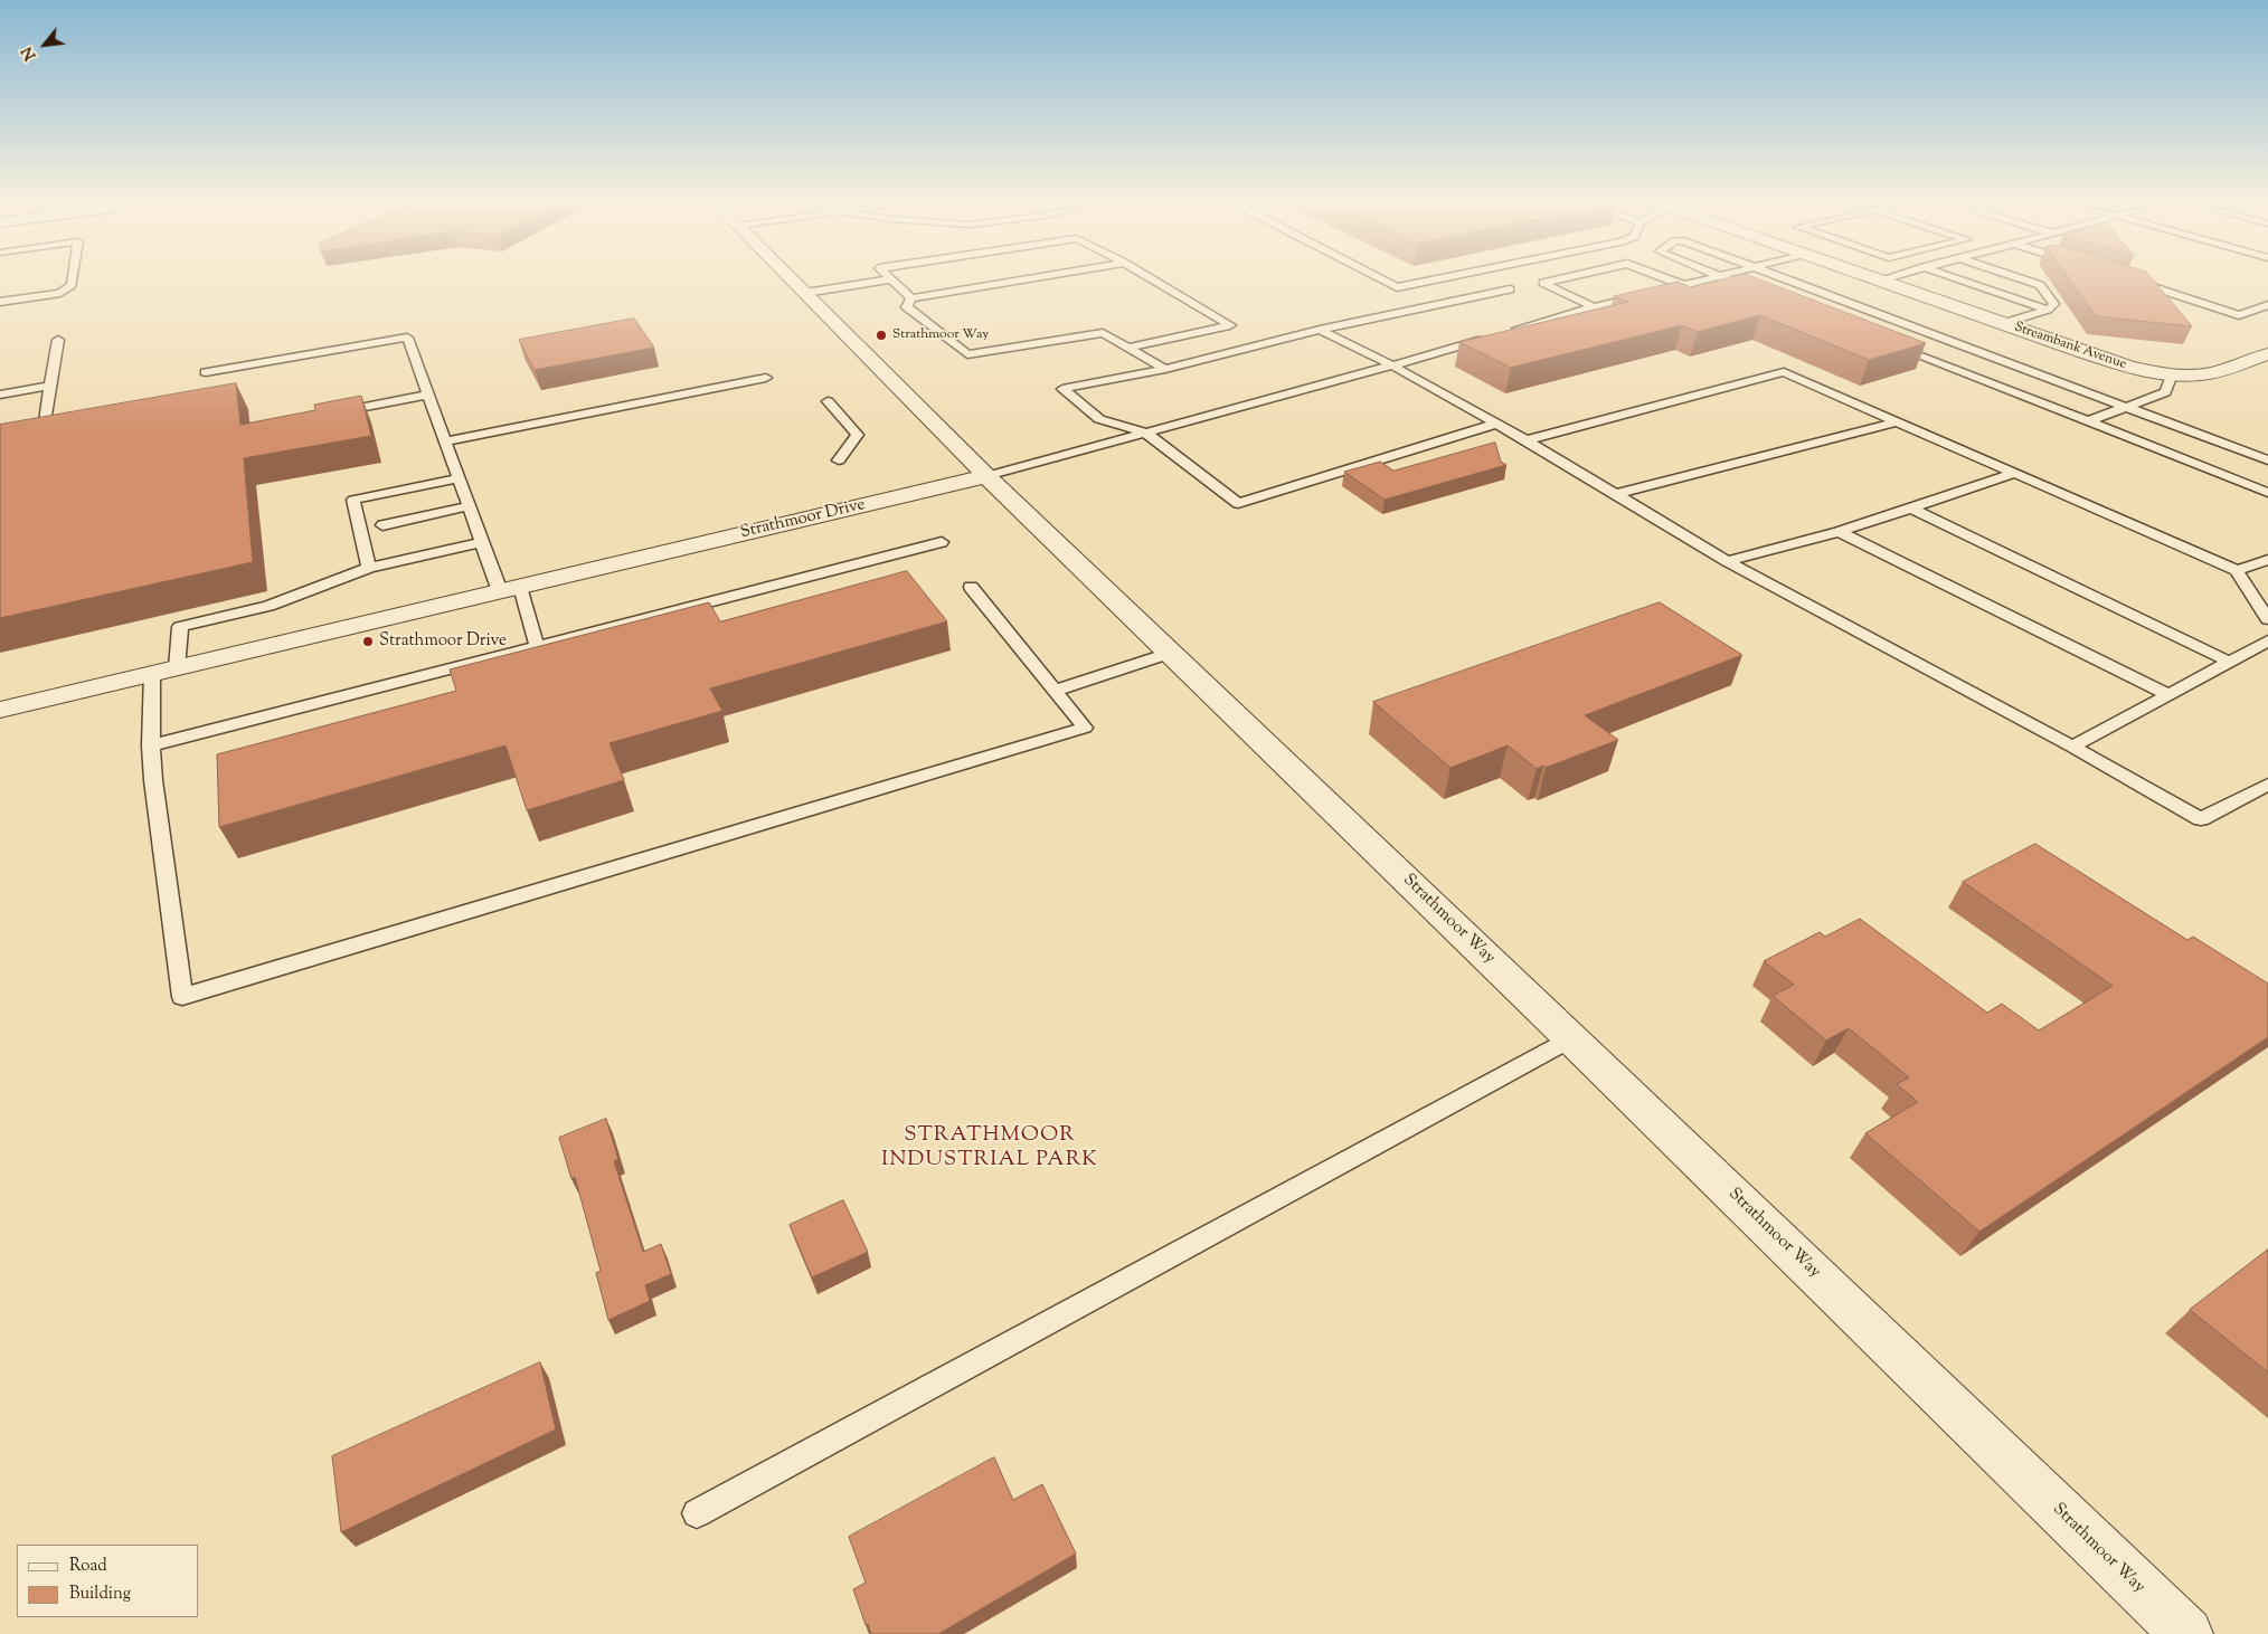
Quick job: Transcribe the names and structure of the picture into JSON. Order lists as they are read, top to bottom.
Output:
{
  "streets": {
    "street": ["Streambank Avenue", "Strathmoor Drive", "Strathmoor Way"]
  },
  "crossings": [
    ["Strathmoor Drive", "Strathmoor Way"]
  ],
  "districts": ["STRATHMOOR INDUSTRIAL PARK"],
  "places": ["Strathmoor Way", "Strathmoor Drive"],
  "legend": ["Road", "Building"],
  "north": "bottom left"
}
